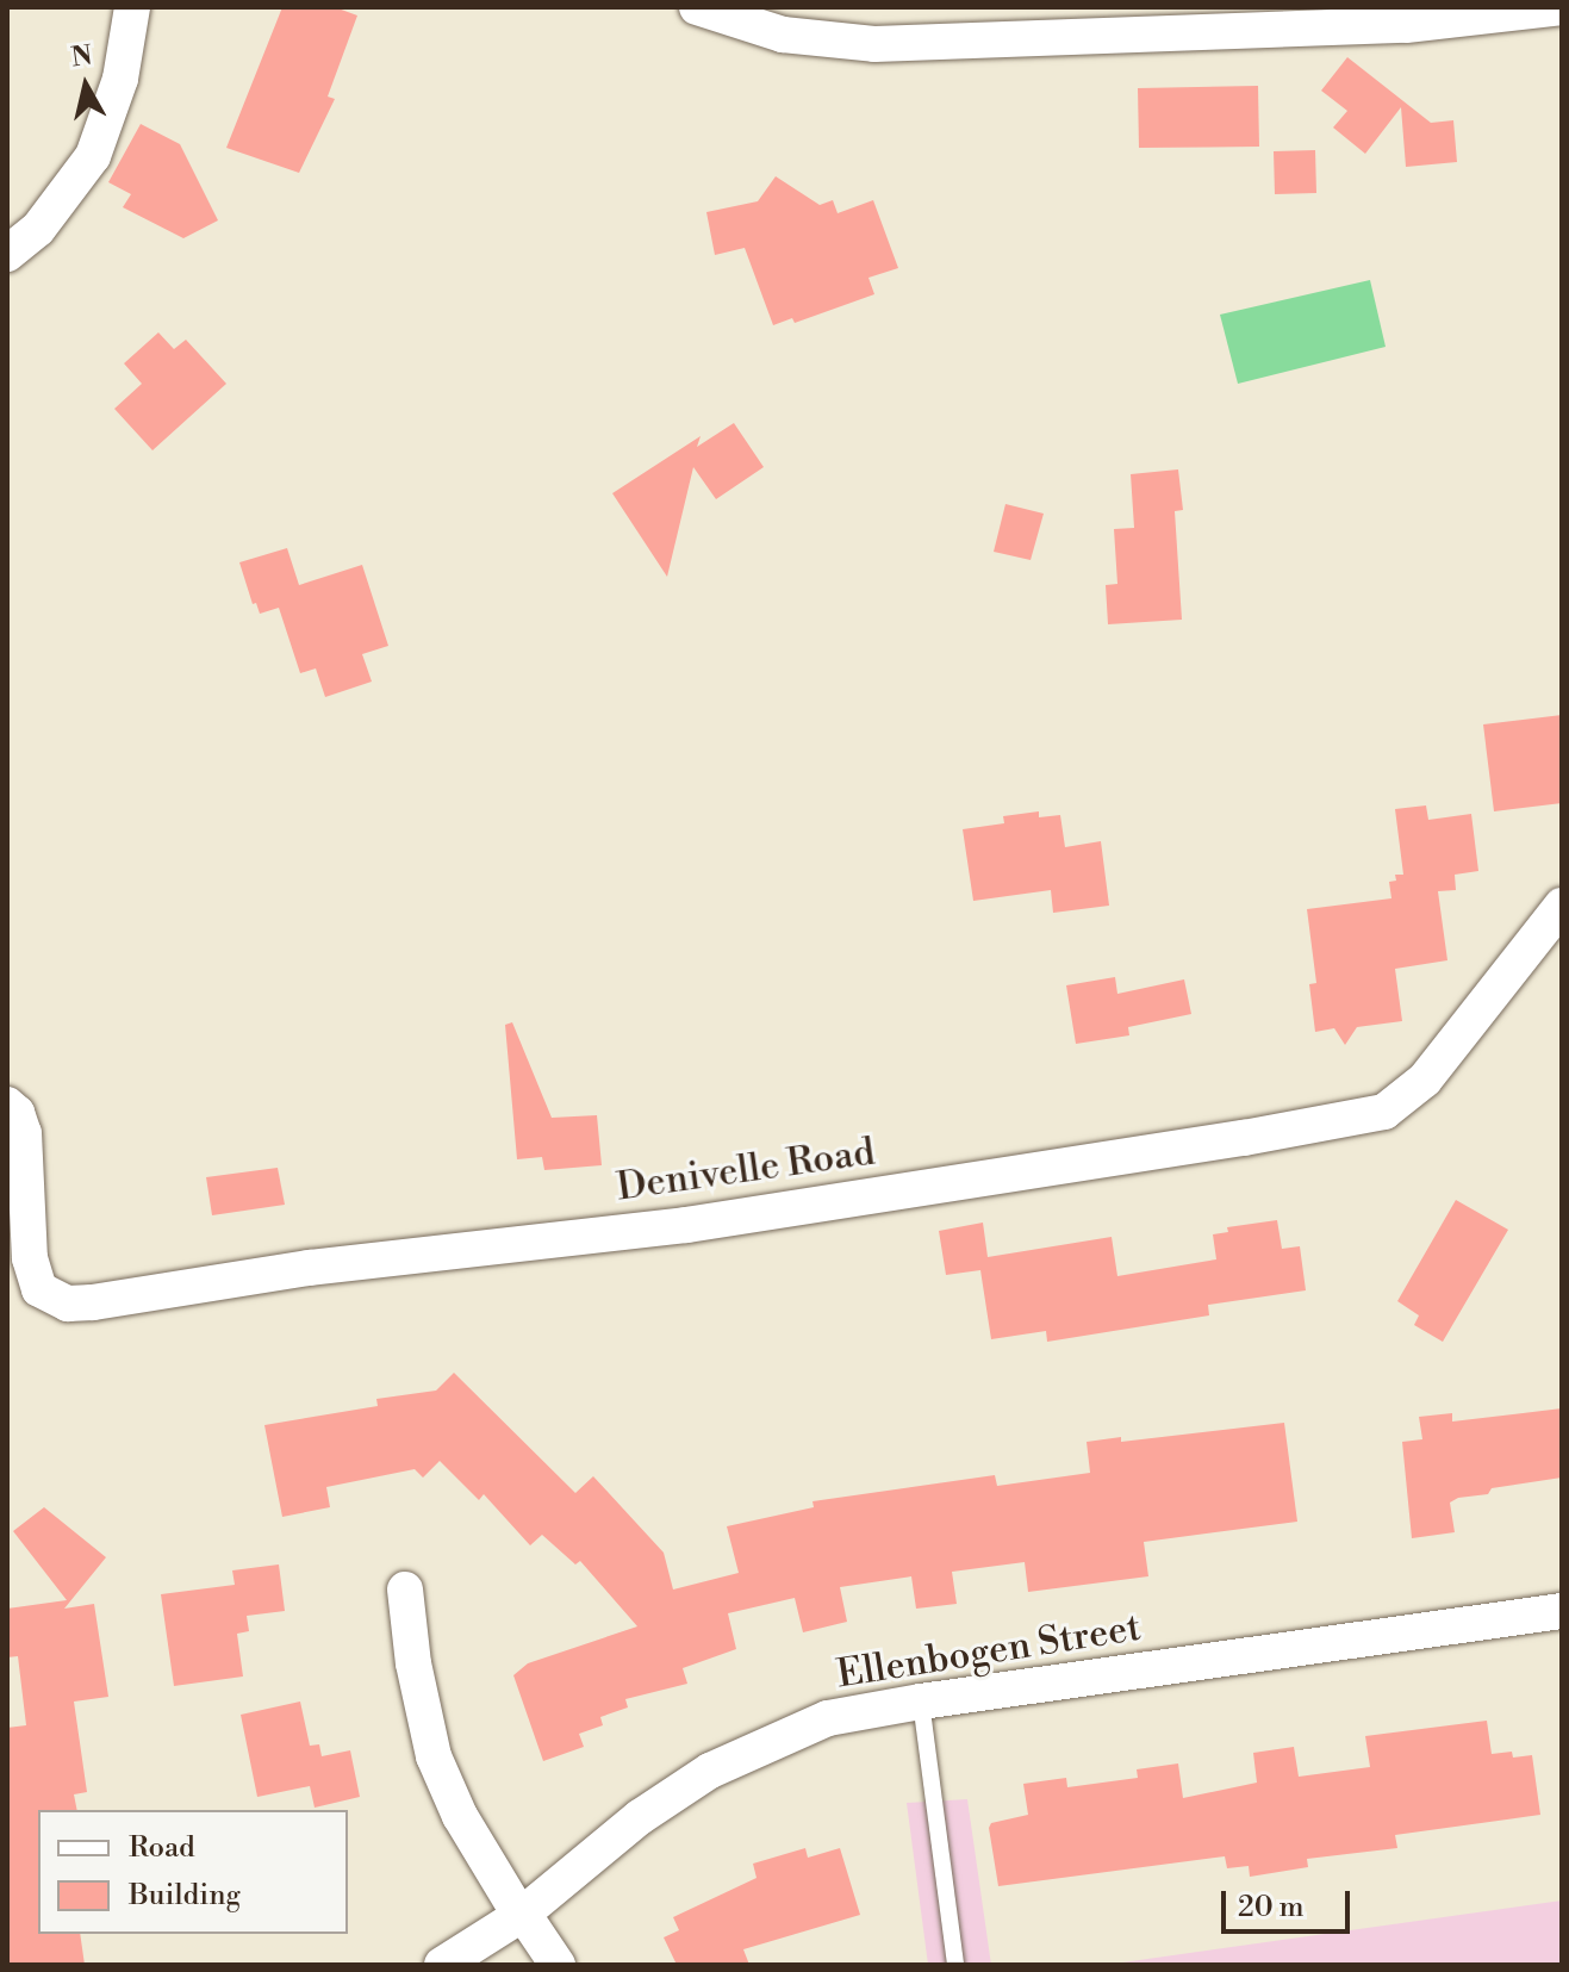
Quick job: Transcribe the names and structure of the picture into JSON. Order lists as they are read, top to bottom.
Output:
{
  "streets": {
    "street": ["Denivelle Road", "Ellenbogen Street"]
  },
  "legend": ["Road", "Building"],
  "scale_bar": "20 m",
  "north": "top"
}
